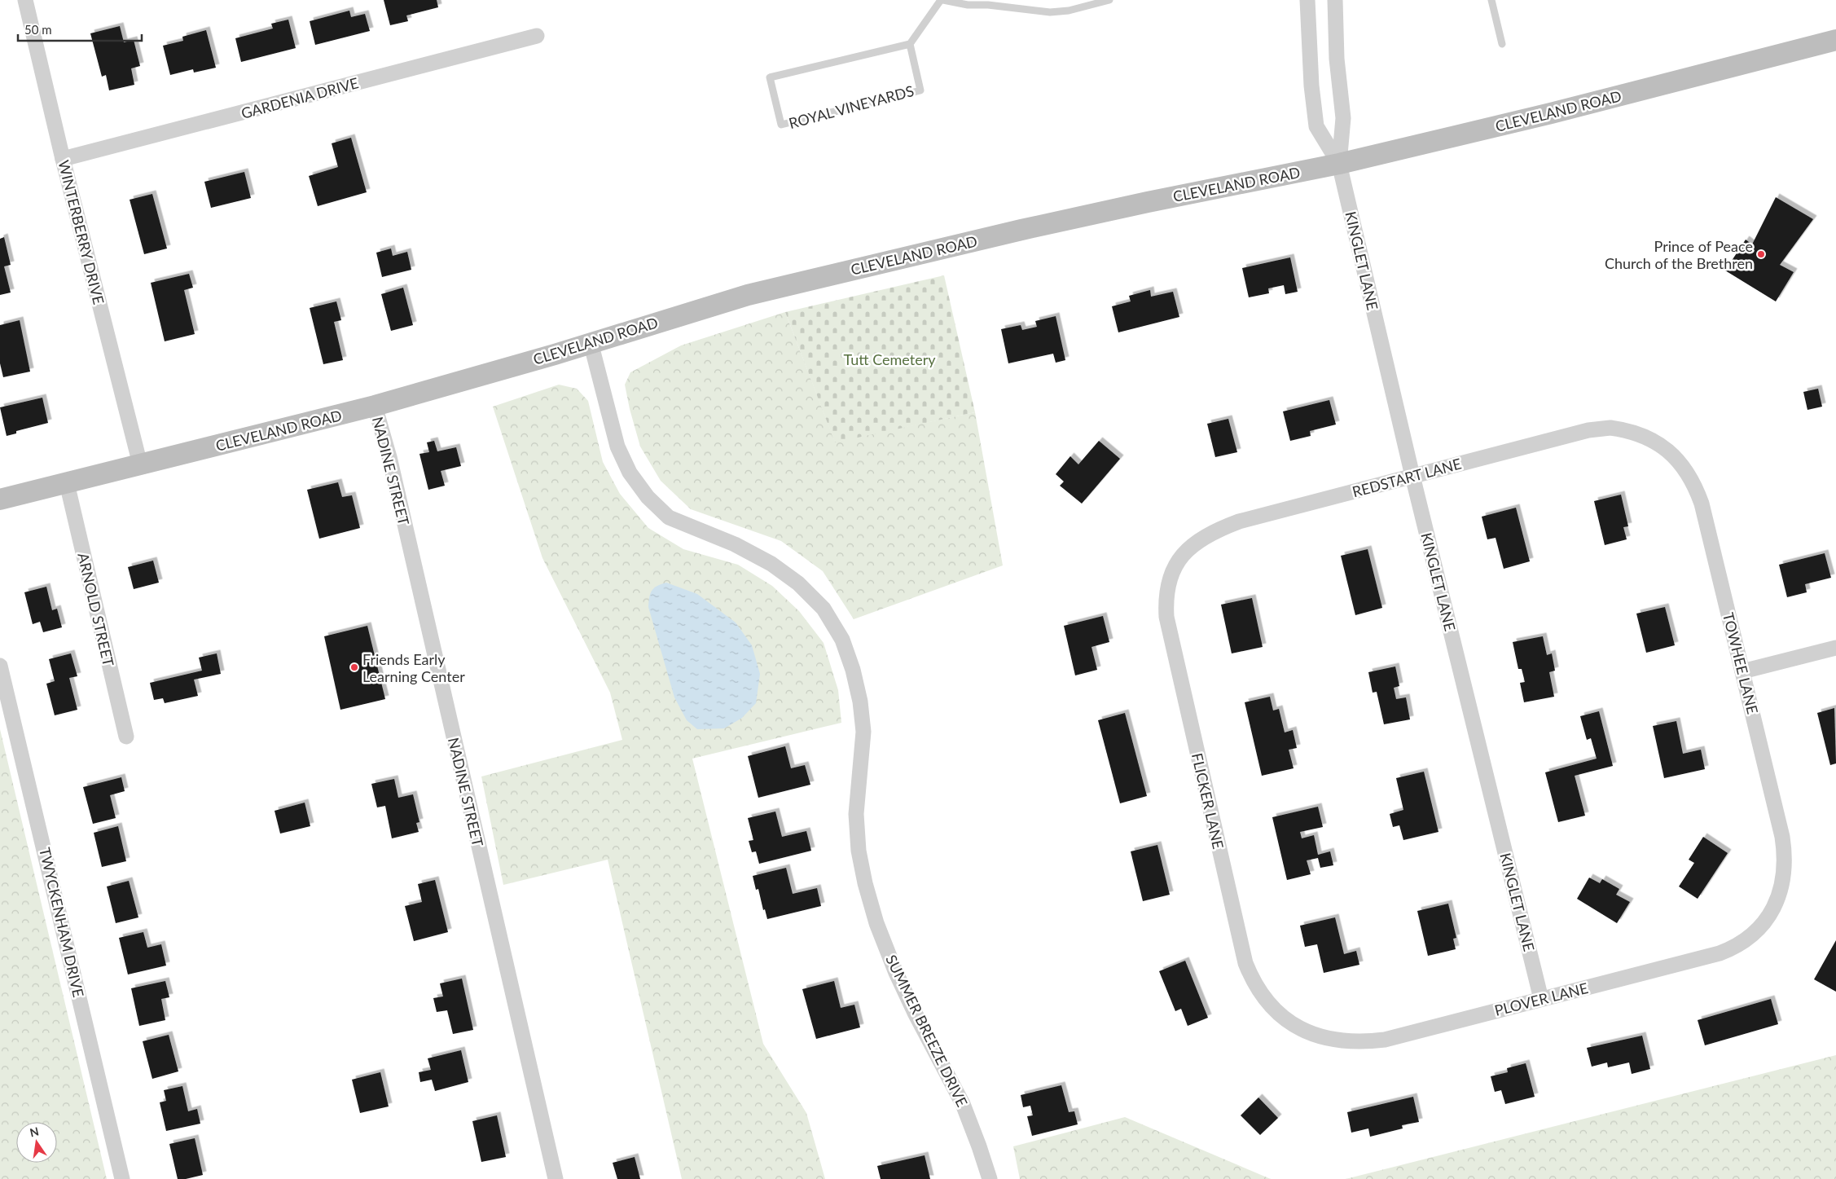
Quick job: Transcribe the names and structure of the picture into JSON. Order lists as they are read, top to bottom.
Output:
{
  "streets": {
    "main road": ["CLEVELAND ROAD"],
    "street": [
      "GARDENIA DRIVE",
      "WINTERBERRY DRIVE",
      "KINGLET LANE",
      "NADINE STREET",
      "REDSTART LANE",
      "ARNOLD STREET",
      "TOWHEE LANE",
      "FLICKER LANE",
      "TWYCKENHAM DRIVE",
      "PLOVER LANE",
      "SUMMER BREEZE DRIVE"
    ],
    "lane": ["ROYAL VINEYARDS"]
  },
  "crossings": [
    ["GARDENIA DRIVE", "WINTERBERRY DRIVE"],
    ["CLEVELAND ROAD", "WINTERBERRY DRIVE"],
    ["CLEVELAND ROAD", "KINGLET LANE"],
    ["CLEVELAND ROAD", "NADINE STREET"],
    ["CLEVELAND ROAD", "ARNOLD STREET"],
    ["CLEVELAND ROAD", "SUMMER BREEZE DRIVE"],
    ["KINGLET LANE", "REDSTART LANE"],
    ["KINGLET LANE", "PLOVER LANE"],
    ["REDSTART LANE", "TOWHEE LANE"],
    ["REDSTART LANE", "FLICKER LANE"],
    ["TOWHEE LANE", "PLOVER LANE"],
    ["FLICKER LANE", "PLOVER LANE"]
  ],
  "parks": ["Tutt Cemetery"],
  "places": ["Prince of Peace Church of the Brethren", "Friends Early Learning Center"],
  "scale_bar": "50 m",
  "north": "top"
}
